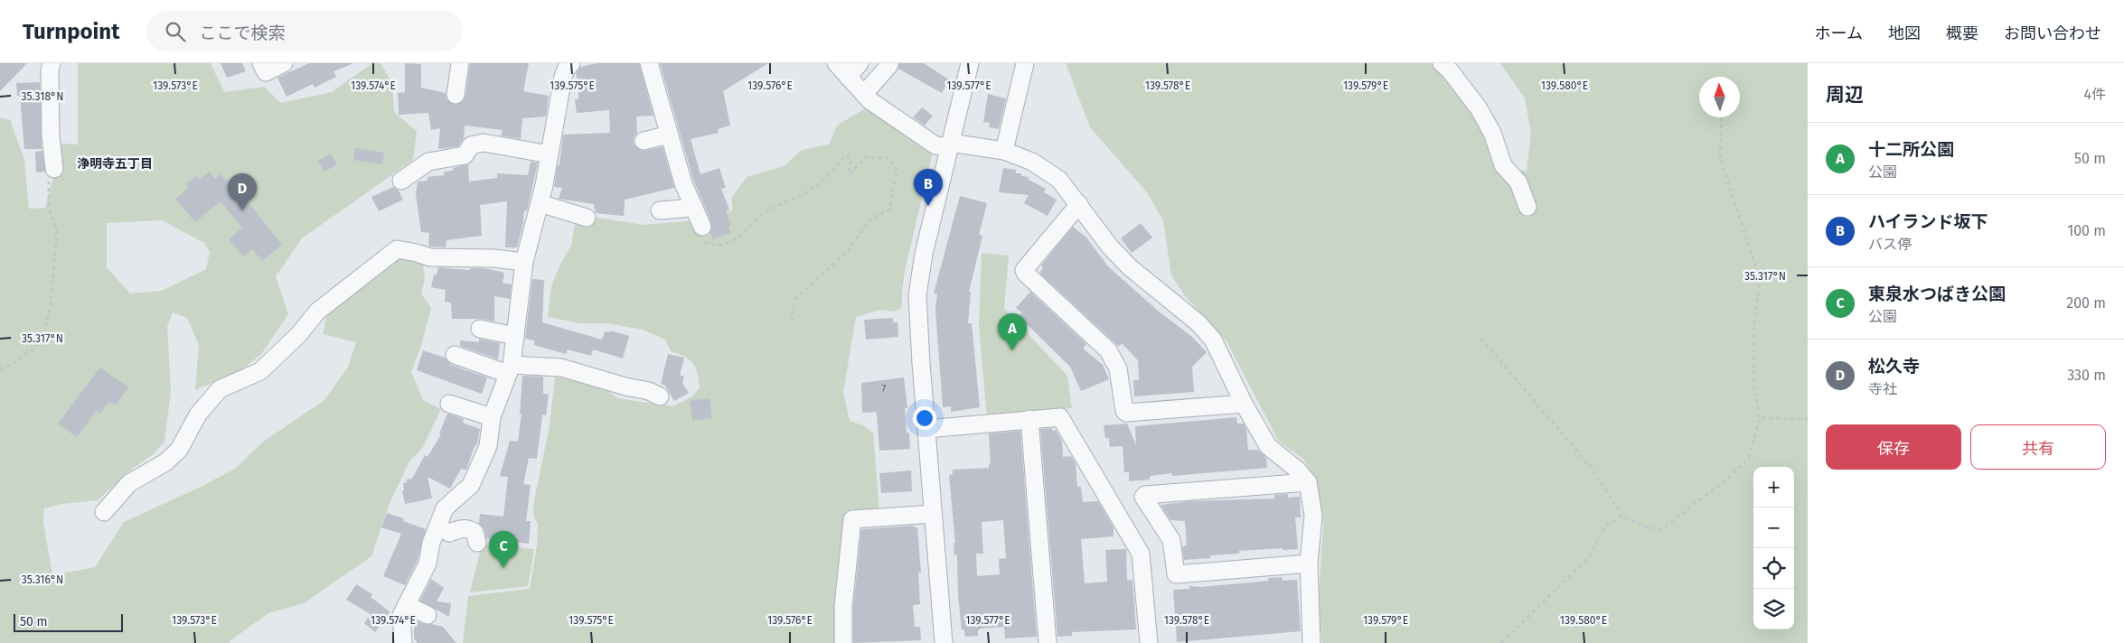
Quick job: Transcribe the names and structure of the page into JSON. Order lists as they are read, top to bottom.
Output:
{
  "districts": ["浄明寺五丁目"],
  "house_numbers": ["7"],
  "scale_bar": "50 m",
  "north": "top",
  "page": {
    "header": "Turnpoint",
    "search": "ここで検索",
    "nav": [
      "ホーム",
      "地図",
      "概要",
      "お問い合わせ"
    ],
    "heading": ["周辺", "4件"],
    "list": [
      {
        "mark": "A",
        "name": "十二所公園",
        "note": "公園",
        "value": "50 m"
      },
      {
        "mark": "B",
        "name": "ハイランド坂下",
        "note": "バス停",
        "value": "100 m"
      },
      {
        "mark": "C",
        "name": "東泉水つばき公園",
        "note": "公園",
        "value": "200 m"
      },
      {
        "mark": "D",
        "name": "松久寺",
        "note": "寺社",
        "value": "330 m"
      }
    ],
    "pins": [
      "B",
      "D",
      "A",
      "C"
    ],
    "buttons": ["保存", "共有"],
    "map_buttons": ["+", "−"],
    "scale": "50 m"
  },
  "coordinates": [
    "139.573°E",
    "139.574°E",
    "139.575°E",
    "139.576°E",
    "139.577°E",
    "139.578°E",
    "139.579°E",
    "139.580°E",
    "35.318°N",
    "35.317°N",
    "35.316°N"
  ]
}
